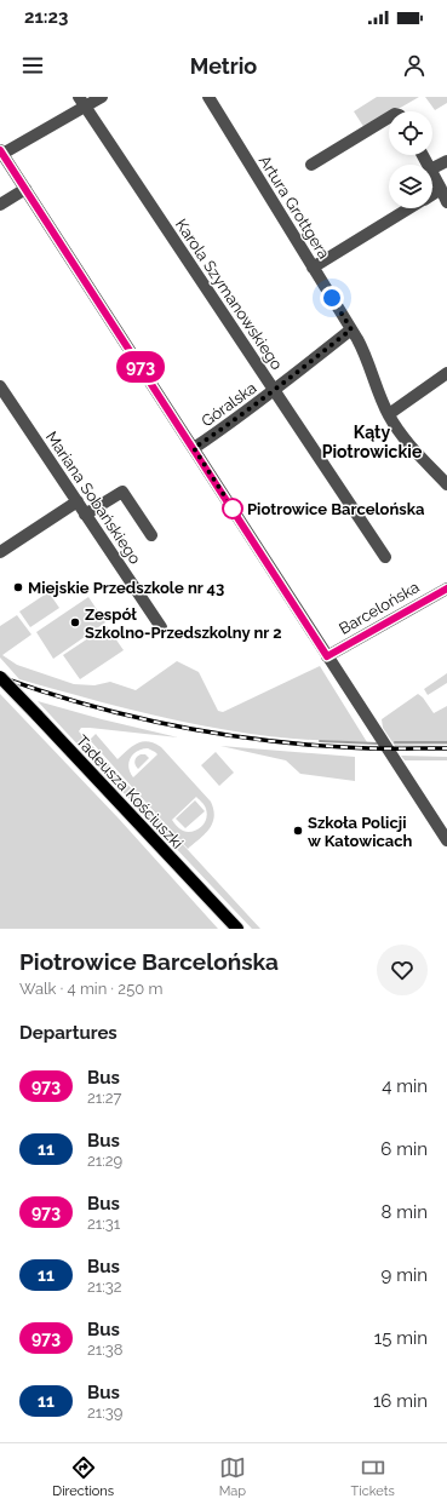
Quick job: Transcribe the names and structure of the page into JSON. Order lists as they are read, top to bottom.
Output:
{
  "streets": {
    "main road": ["Tadeusza Kościuszki"],
    "street": [
      "Artura Grottgera",
      "Karola Szymanowskiego",
      "Góralska",
      "Mariana Sobańskiego",
      "Barcelońska"
    ]
  },
  "crossings": [
    ["Artura Grottgera", "Góralska"],
    ["Karola Szymanowskiego", "Góralska"]
  ],
  "districts": ["Kąty Piotrowickie"],
  "places": [
    "Piotrowice Barcelońska",
    "Miejskie Przedszkole nr 43",
    "Zespół Szkolno-Przedszkolny nr 2",
    "Szkoła Policji w Katowicach"
  ],
  "lines": ["bus line 973"],
  "page": {
    "status": "21:23",
    "header": "Metrio",
    "on_map": "973",
    "heading": [
      ["Piotrowice Barcelońska", "Walk · 4 min · 250 m"],
      "Departures"
    ],
    "list": [
      {
        "mark": "973",
        "name": "Bus",
        "note": "21:27",
        "value": "4 min"
      },
      {
        "mark": "11",
        "name": "Bus",
        "note": "21:29",
        "value": "6 min"
      },
      {
        "mark": "973",
        "name": "Bus",
        "note": "21:31",
        "value": "8 min"
      },
      {
        "mark": "11",
        "name": "Bus",
        "note": "21:32",
        "value": "9 min"
      },
      {
        "mark": "973",
        "name": "Bus",
        "note": "21:38",
        "value": "15 min"
      },
      {
        "mark": "11",
        "name": "Bus",
        "note": "21:39",
        "value": "16 min"
      }
    ],
    "tabs": ["Directions", "Map", "Tickets"]
  }
}
